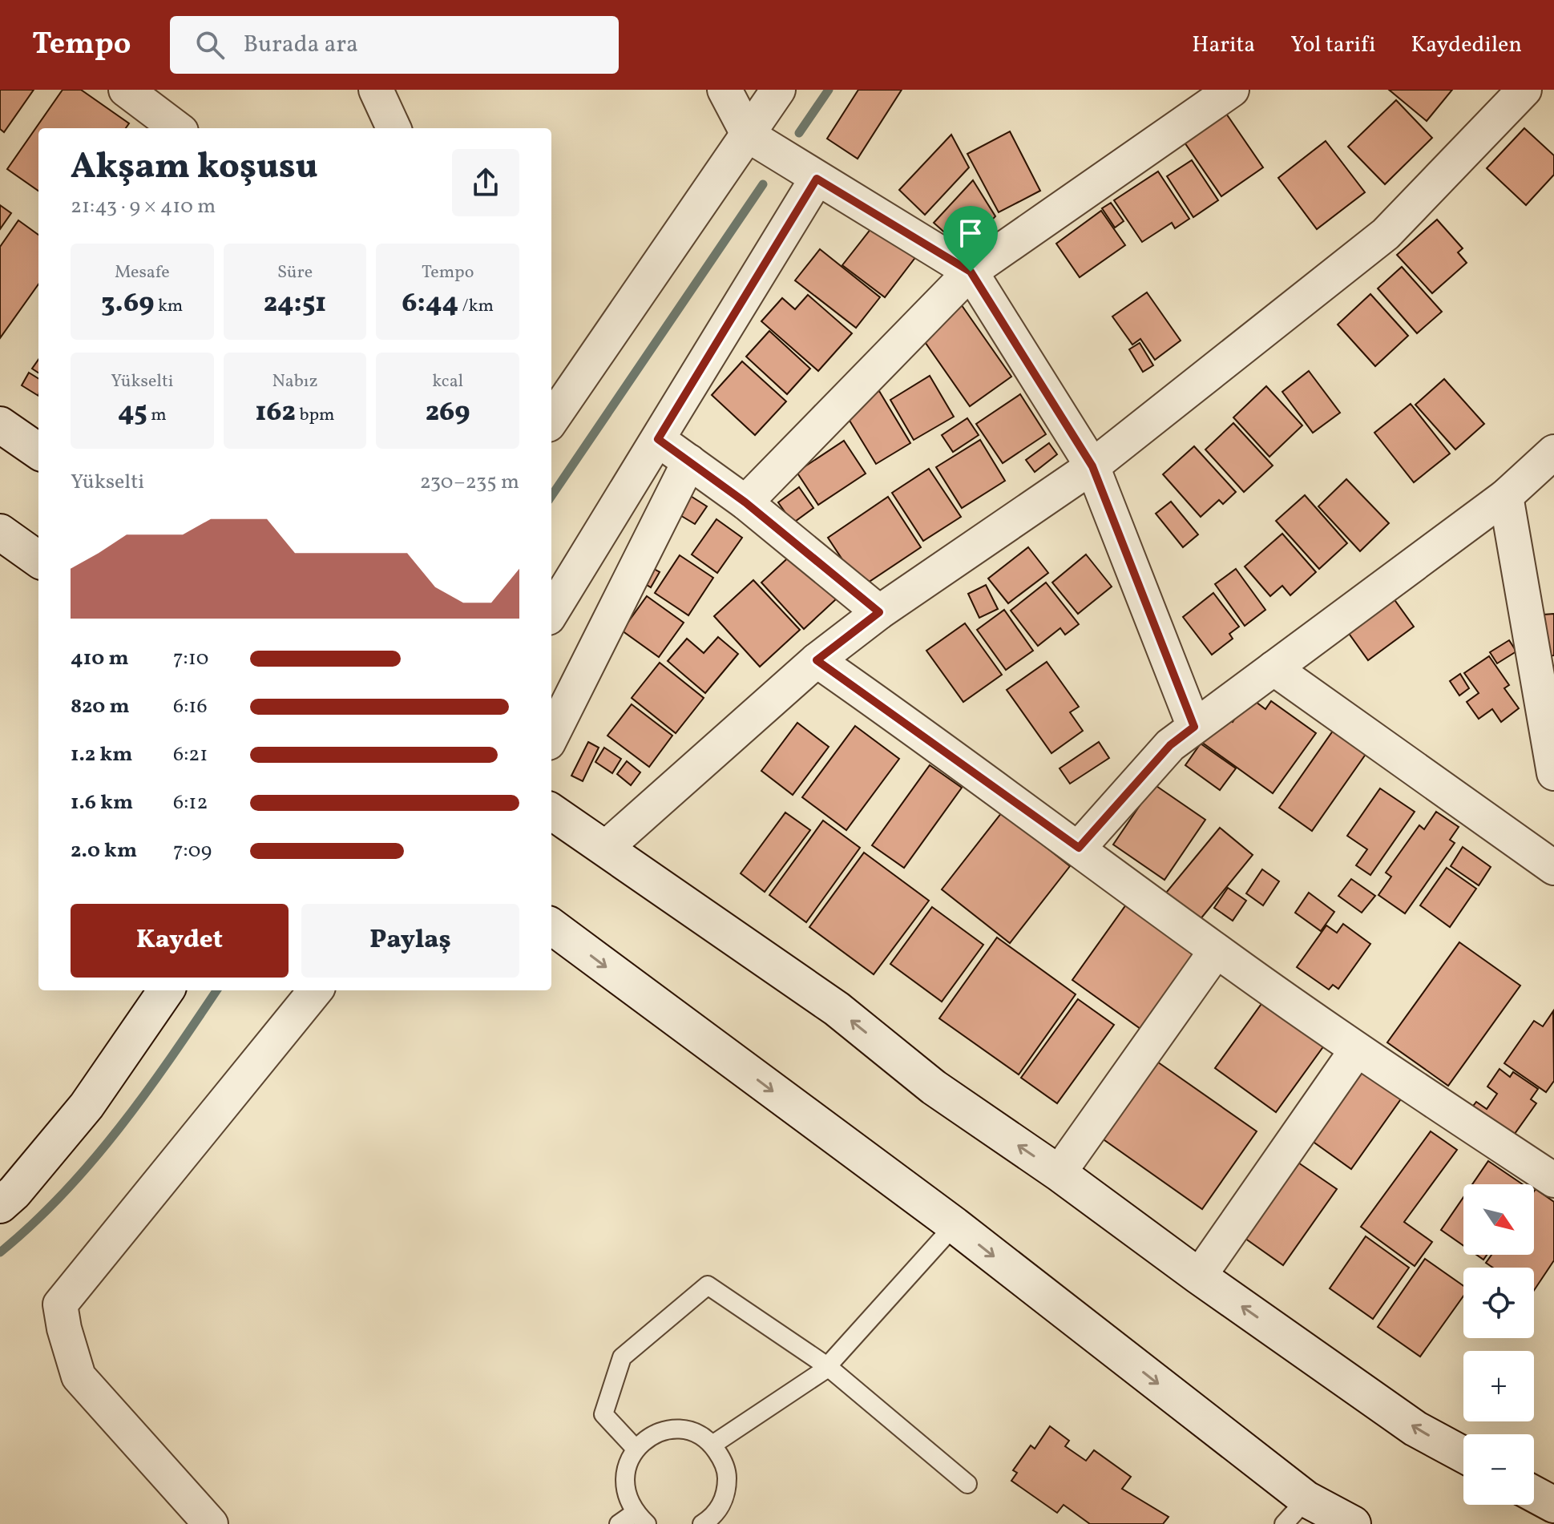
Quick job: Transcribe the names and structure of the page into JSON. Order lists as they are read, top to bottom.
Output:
{
  "north": "bottom right",
  "page": {
    "header": "Tempo",
    "search": "Burada ara",
    "nav": ["Harita", "Yol tarifi", "Kaydedilen"],
    "heading": ["Akşam koşusu", "21:43 · 9 × 410 m"],
    "stats": [
      ["Mesafe", "3.69 km"],
      ["Süre", "24:51"],
      ["Tempo", "6:44 /km"],
      ["Yükselti", "45 m"],
      ["Nabız", "162 bpm"],
      ["kcal", "269"]
    ],
    "chart": ["Yükselti", "230–235 m"],
    "list": [
      {
        "name": "410 m",
        "note": "7:10"
      },
      {
        "name": "820 m",
        "note": "6:16"
      },
      {
        "name": "1.2 km",
        "note": "6:21"
      },
      {
        "name": "1.6 km",
        "note": "6:12"
      },
      {
        "name": "2.0 km",
        "note": "7:09"
      }
    ],
    "buttons": ["Kaydet", "Paylaş"],
    "map_buttons": ["+", "−"]
  }
}
